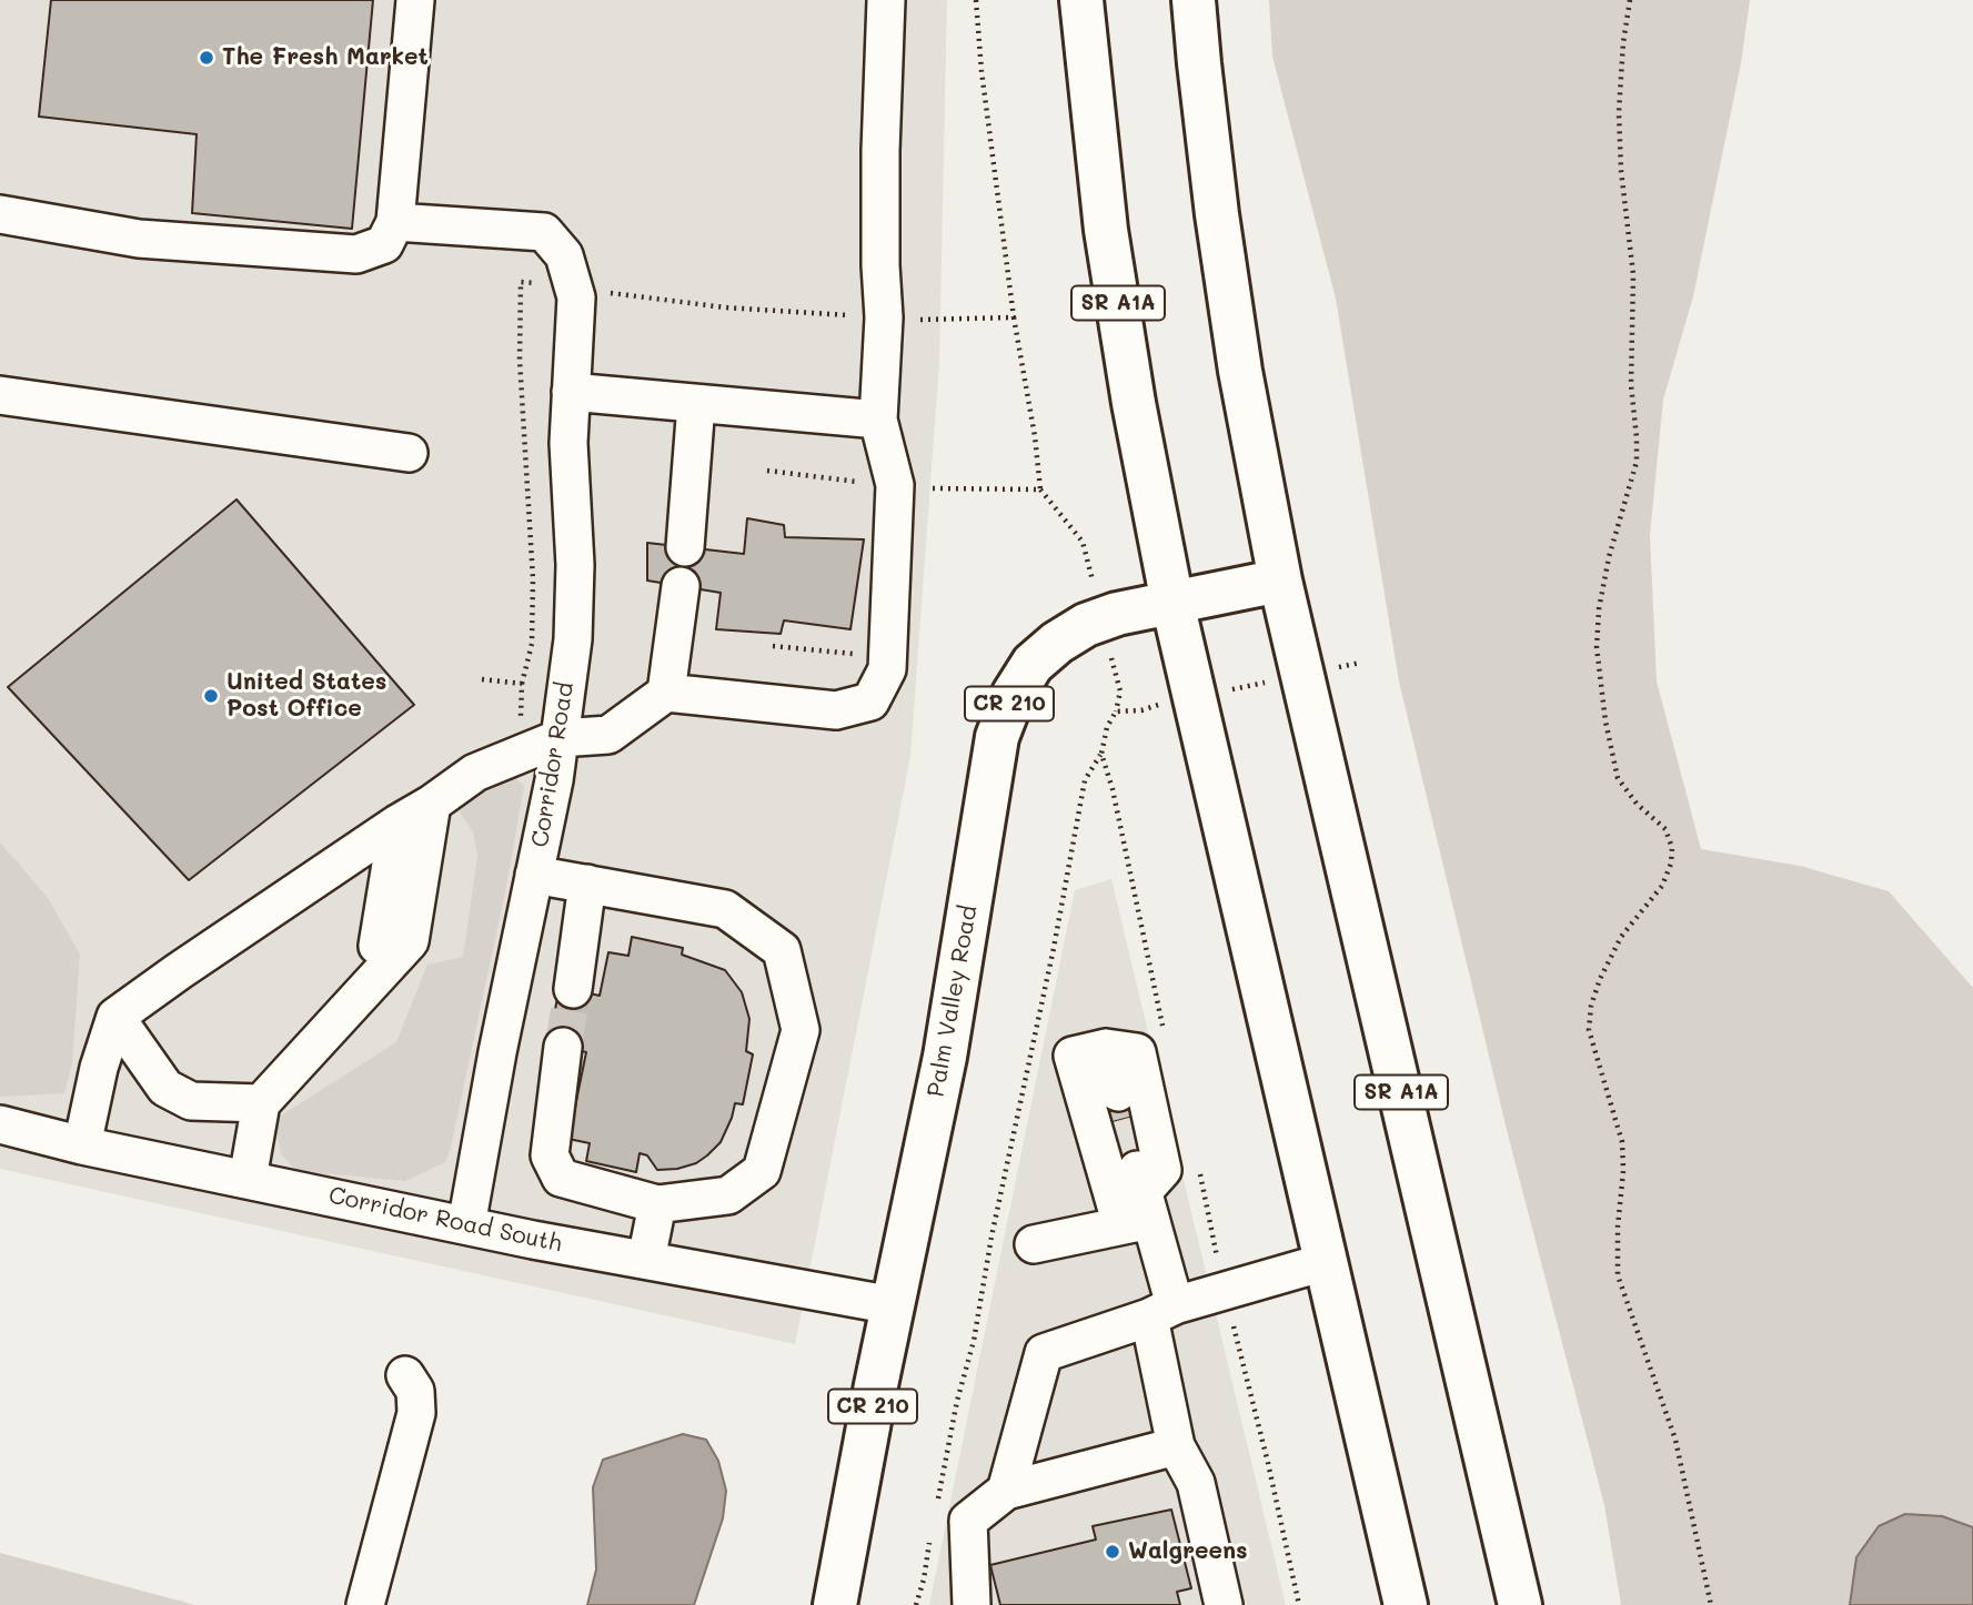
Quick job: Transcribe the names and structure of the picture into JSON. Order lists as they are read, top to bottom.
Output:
{
  "streets": {
    "main road": ["SR A1A", "CR 210", "Palm Valley Road"],
    "street": ["Corridor Road", "Corridor Road South"]
  },
  "crossings": [
    ["SR A1A", "Palm Valley Road"],
    ["Corridor Road", "Corridor Road South"],
    ["Palm Valley Road", "Corridor Road South"]
  ],
  "places": ["The Fresh Market", "United States Post Office", "Walgreens"]
}
